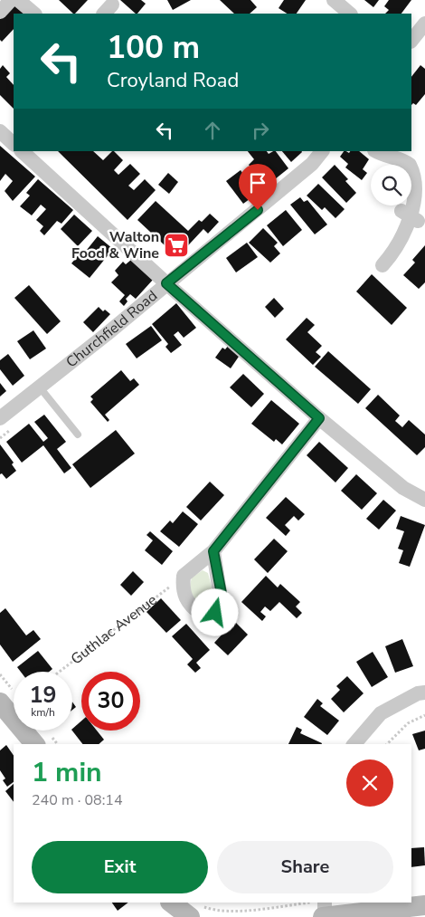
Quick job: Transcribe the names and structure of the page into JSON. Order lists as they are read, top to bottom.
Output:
{
  "streets": {
    "street": ["Churchfield Road"],
    "path": ["Guthlac Avenue"]
  },
  "places": {
    "supermarket": ["Walton Food & Wine"]
  },
  "page": {
    "turn": ["100 m", "Croyland Road"],
    "speed": "19 km/h",
    "limit": "30",
    "heading": ["1 min", "240 m · 08:14"],
    "buttons": ["Exit", "Share"]
  }
}
